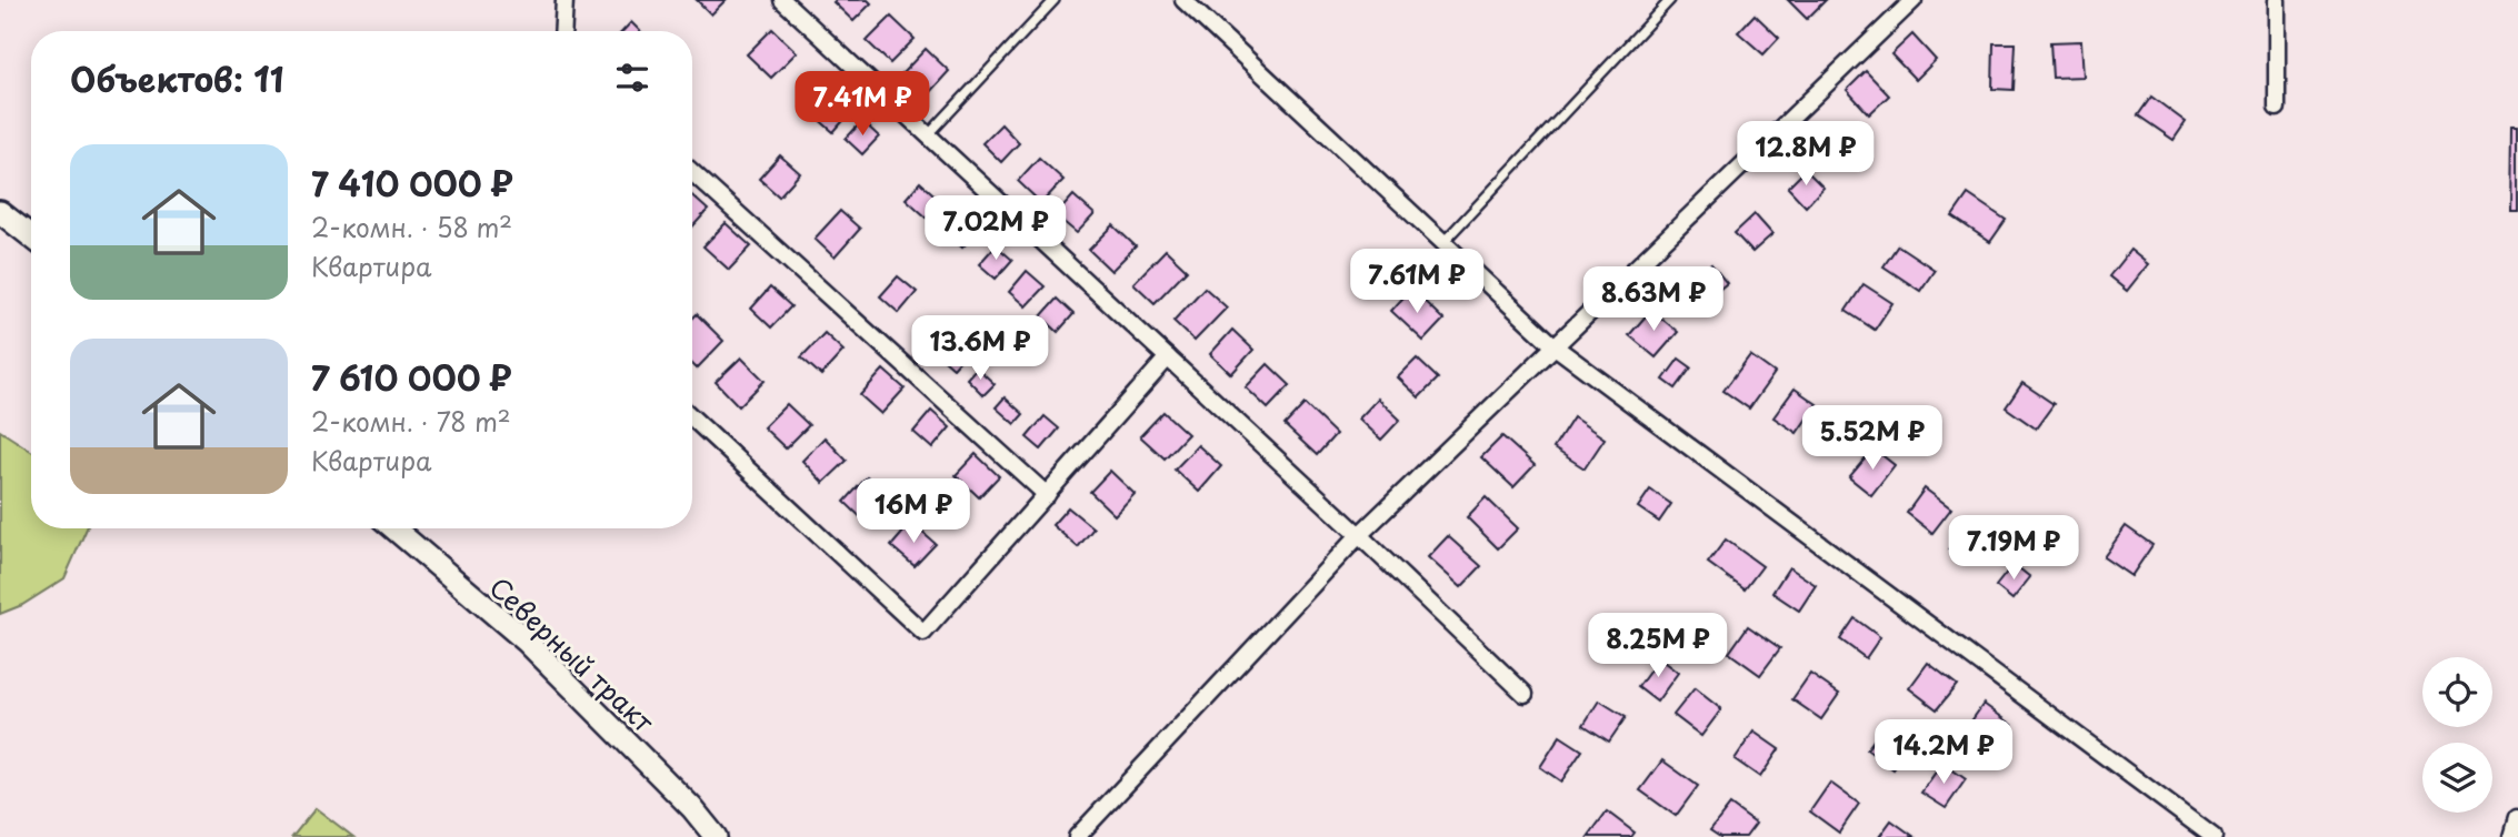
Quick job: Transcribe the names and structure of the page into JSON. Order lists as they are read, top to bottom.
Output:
{
  "streets": {
    "main road": ["Северный тракт"]
  },
  "page": {
    "heading": "Объектов: 11",
    "price": [
      "7.41M ₽",
      "12.8M ₽",
      "7.02M ₽",
      "7.61M ₽",
      "8.63M ₽",
      "13.6M ₽",
      "5.52M ₽",
      "16M ₽",
      "7.19M ₽",
      "8.25M ₽",
      "14.2M ₽"
    ],
    "list": [
      {
        "name": "7 410 000 ₽",
        "note": "2-комн. · 58 m² · Квартира"
      },
      {
        "name": "7 610 000 ₽",
        "note": "2-комн. · 78 m² · Квартира"
      }
    ]
  }
}
